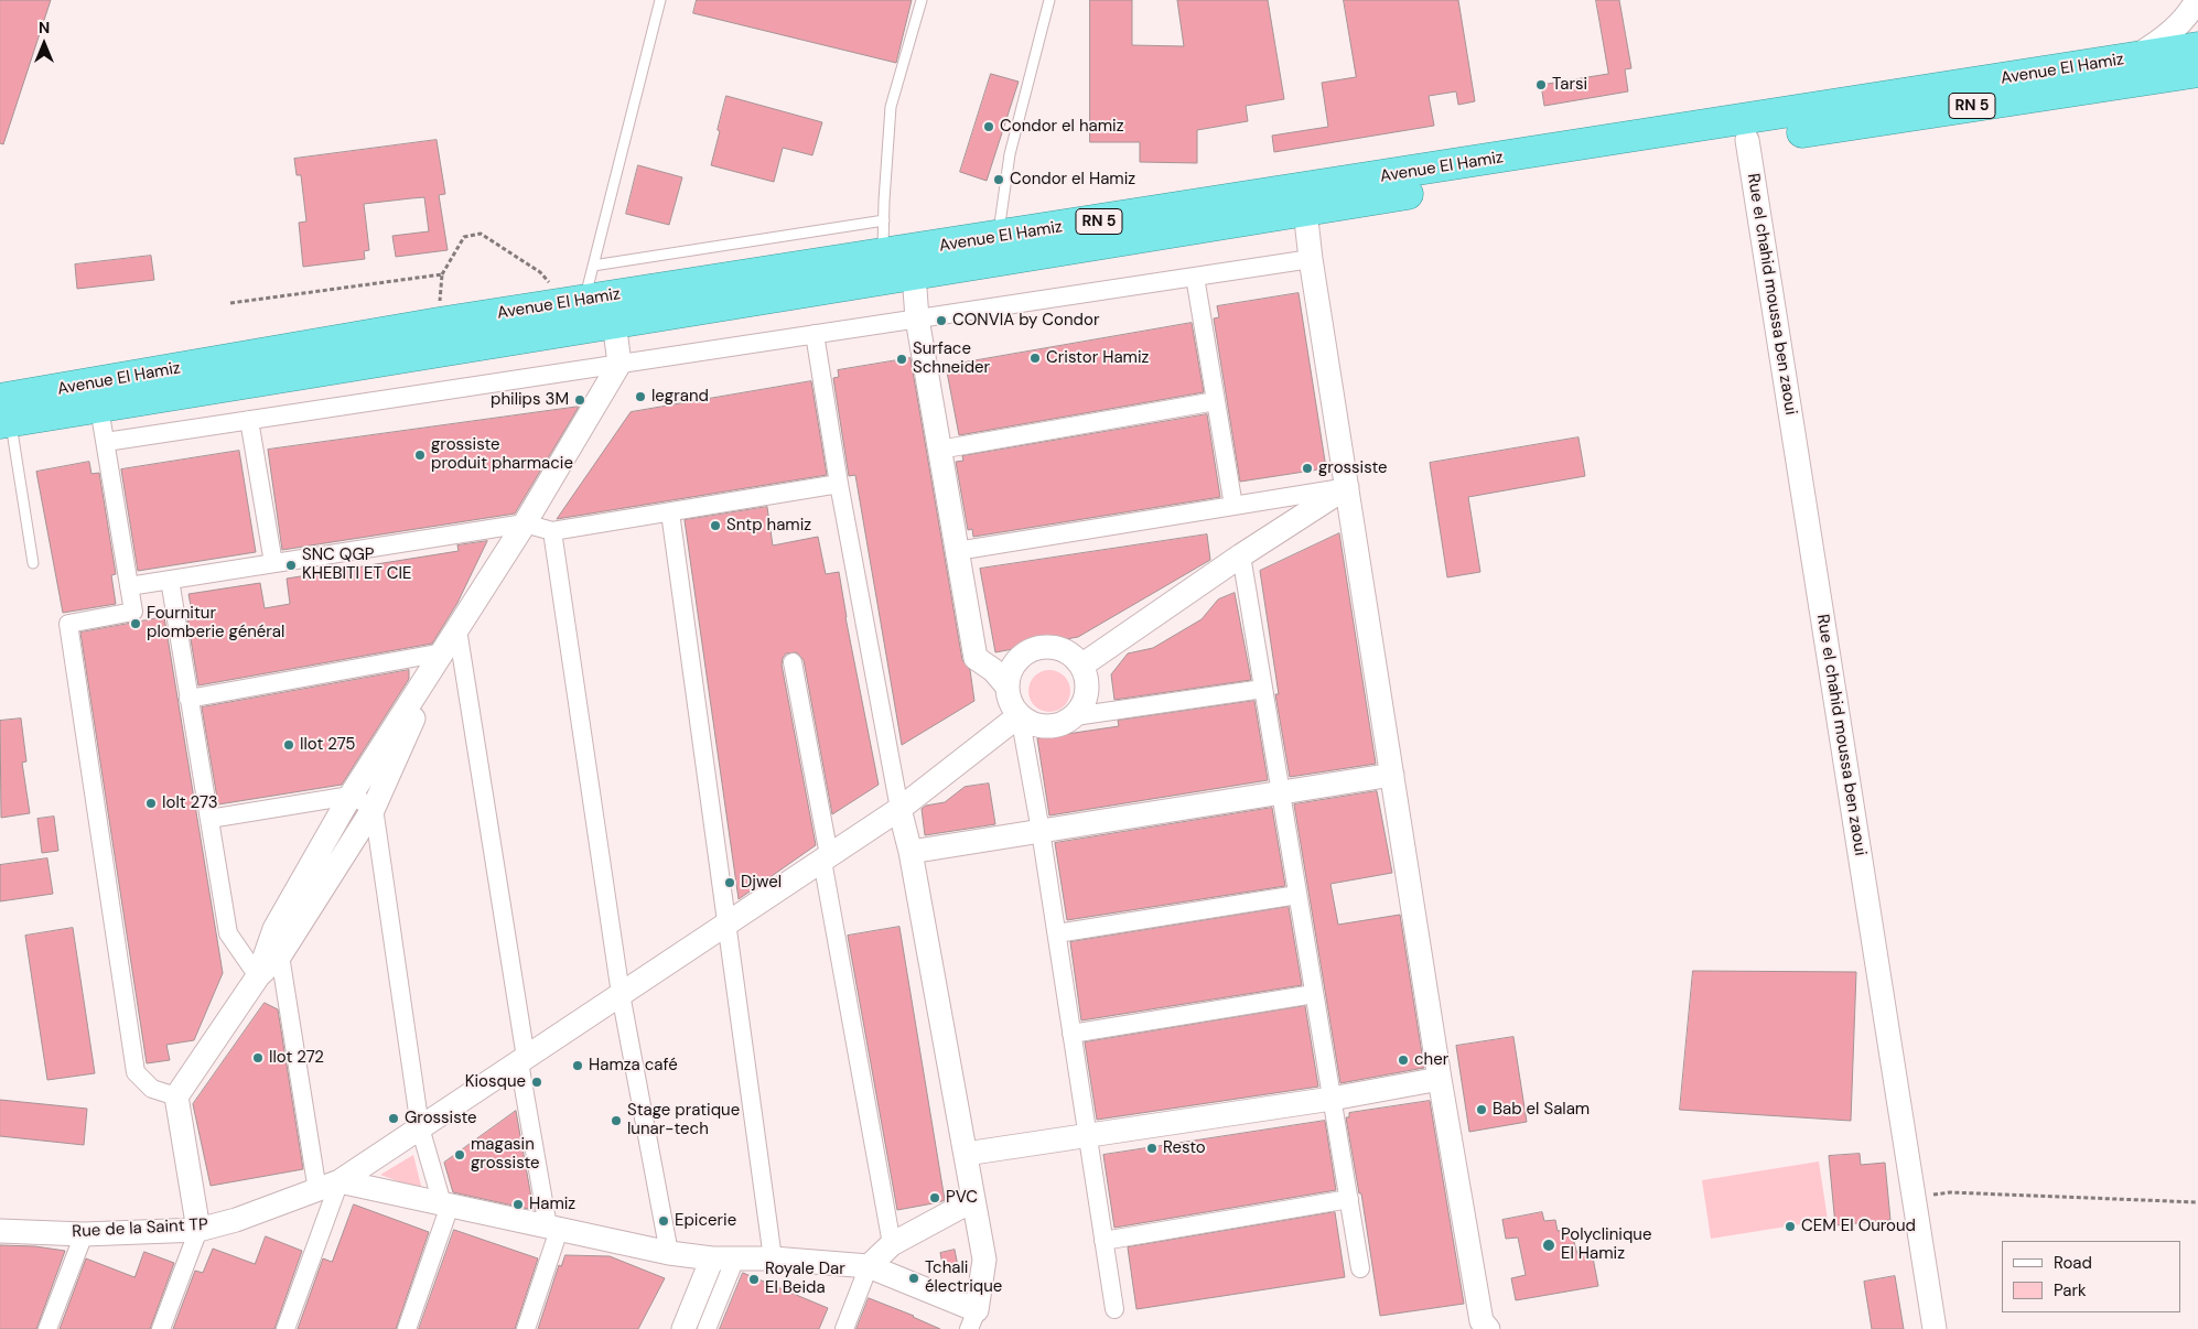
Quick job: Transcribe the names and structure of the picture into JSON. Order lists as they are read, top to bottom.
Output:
{
  "streets": {
    "highway": ["Avenue El Hamiz", "RN 5"],
    "street": ["Rue el chahid moussa ben zaoui", "Rue de la Saint TP"]
  },
  "crossings": [
    ["Avenue El Hamiz", "RN 5"],
    ["RN 5", "Rue el chahid moussa ben zaoui"]
  ],
  "places": [
    "Tarsi",
    "Condor el hamiz",
    "Condor el Hamiz",
    "CONVIA by Condor",
    "Cristor Hamiz",
    "Surface Schneider",
    "legrand",
    "philips 3M",
    "grossiste produit pharmacie",
    "grossiste",
    "Sntp hamiz",
    "SNC QGP KHEBITI ET CIE",
    "Fournitur plomberie général",
    "Ilot 275",
    "Iolt 273",
    "Djwel",
    "Ilot 272",
    "cher",
    "Hamza café",
    "Kiosque",
    "Bab el Salam",
    "Grossiste",
    "Stage pratique lunar-tech",
    "Resto",
    "magasin grossiste",
    "PVC",
    "Hamiz",
    "Epicerie",
    "CEM El Ouroud",
    "Polyclinique El Hamiz",
    "Tchali électrique",
    "Royale Dar El Beida"
  ],
  "legend": ["Road", "Park"],
  "north": "top"
}
